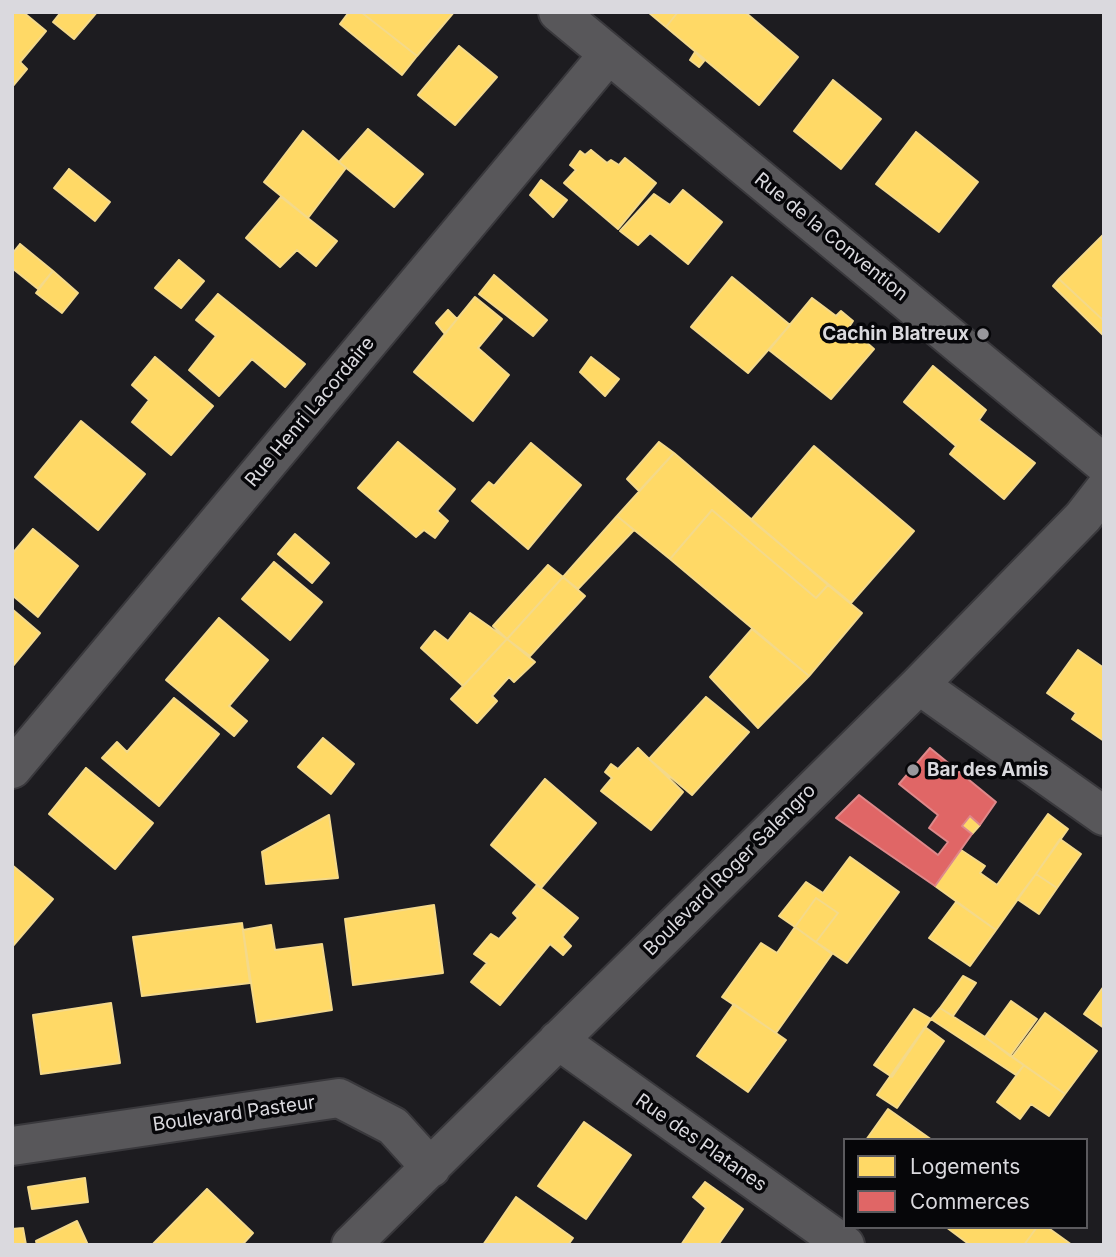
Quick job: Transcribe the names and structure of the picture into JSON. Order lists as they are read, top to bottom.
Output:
{
  "streets": {
    "street": [
      "Rue de la Convention",
      "Rue Henri Lacordaire",
      "Boulevard Roger Salengro",
      "Boulevard Pasteur",
      "Rue des Platanes"
    ]
  },
  "crossings": [
    ["Rue de la Convention", "Rue Henri Lacordaire"],
    ["Boulevard Roger Salengro", "Boulevard Pasteur"],
    ["Boulevard Roger Salengro", "Rue des Platanes"]
  ],
  "places": ["Cachin Blatreux", "Bar des Amis"],
  "legend": ["Logements", "Commerces"]
}
